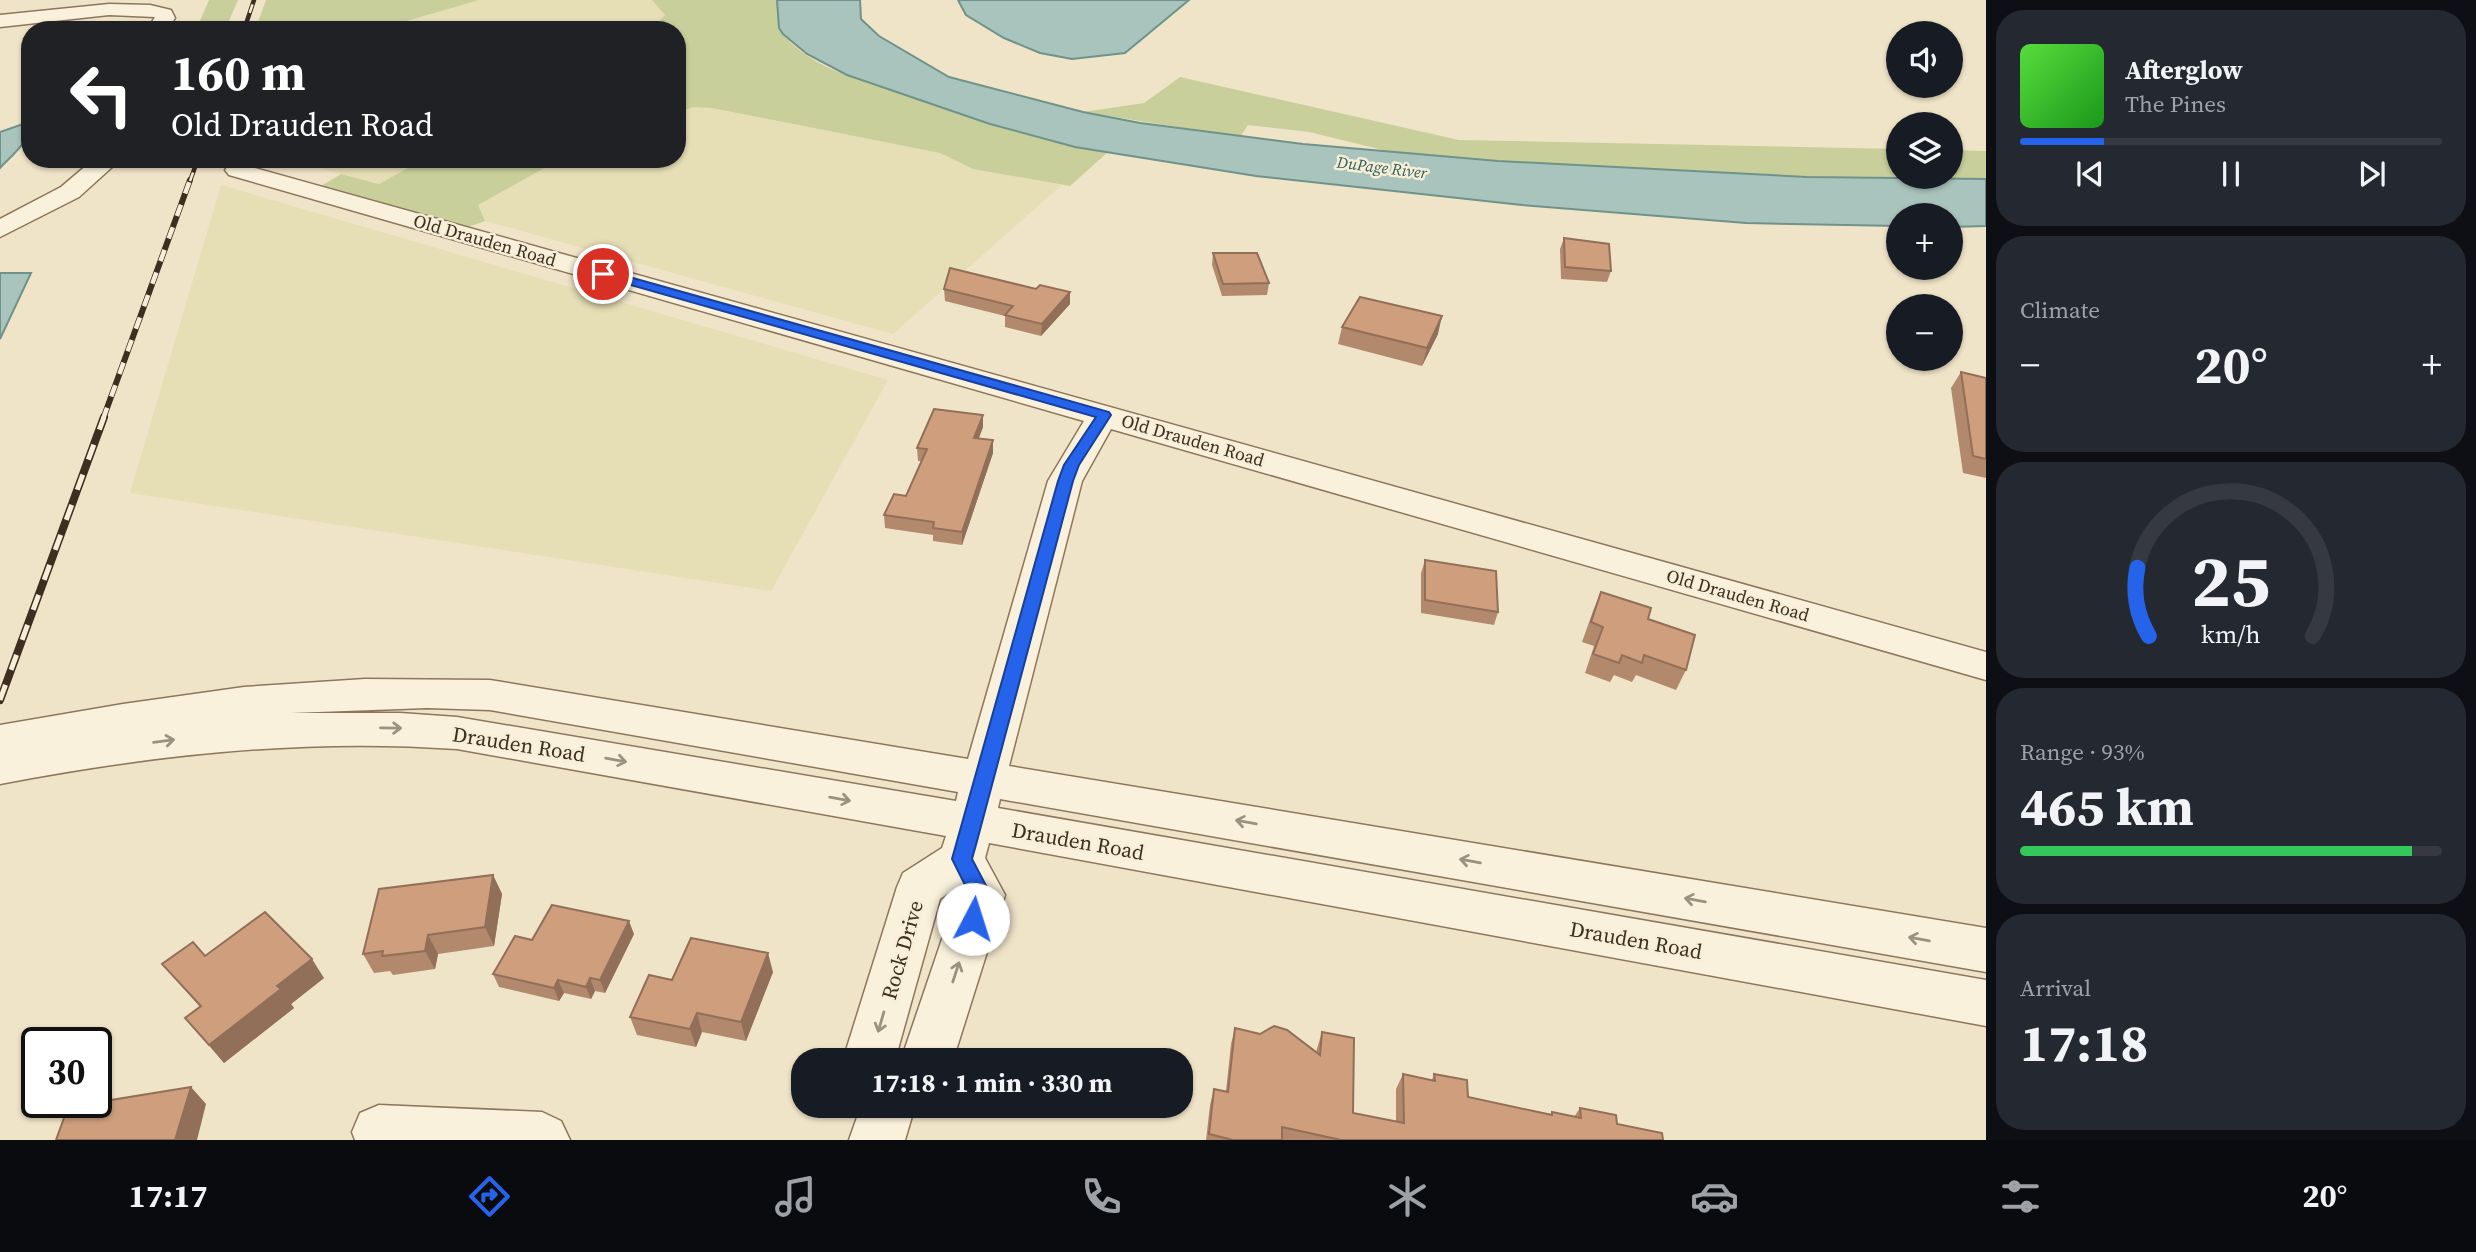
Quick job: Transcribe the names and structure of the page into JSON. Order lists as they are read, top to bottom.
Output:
{
  "streets": {
    "street": ["Old Drauden Road", "Drauden Road", "Rock Drive"]
  },
  "crossings": [
    ["Drauden Road", "Rock Drive"]
  ],
  "water": ["DuPage River"],
  "page": {
    "map_buttons": ["+", "−"],
    "turn": ["160 m", "Old Drauden Road"],
    "song": ["Afterglow", "The Pines"],
    "tile": [
      "Climate",
      ["Range · 93%", "465 km"],
      ["Arrival", "17:18"]
    ],
    "heat": ["−", "20°", "+"],
    "limit": "30",
    "trip": "17:18 · 1 min · 330 m",
    "tabs": ["17:17", "20°"],
    "gauge": ["25", "km/h"]
  }
}
